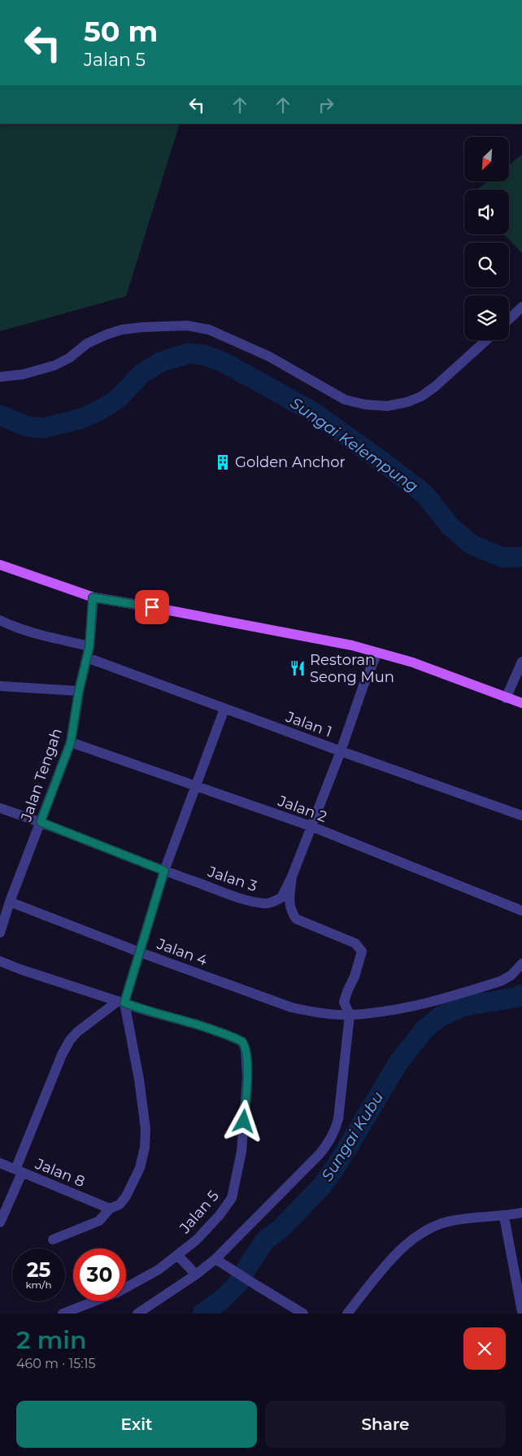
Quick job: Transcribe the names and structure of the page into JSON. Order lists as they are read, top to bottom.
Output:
{
  "streets": {
    "street": [
      "Jalan 1",
      "Jalan Tengah",
      "Jalan 2",
      "Jalan 3",
      "Jalan 4",
      "Jalan 8",
      "Jalan 5"
    ]
  },
  "crossings": [
    ["Jalan 1", "Jalan Tengah"],
    ["Jalan Tengah", "Jalan 2"],
    ["Jalan Tengah", "Jalan 3"],
    ["Jalan Tengah", "Jalan 4"]
  ],
  "water": ["Sungai Kelempung", "Sungai Kubu"],
  "places": {
    "building": ["Golden Anchor"],
    "restaurant": ["Restoran Seong Mun"]
  },
  "north": "bottom left",
  "page": {
    "turn": ["50 m", "Jalan 5"],
    "speed": "25 km/h",
    "limit": "30",
    "heading": ["2 min", "460 m · 15:15"],
    "buttons": ["Exit", "Share"]
  }
}
